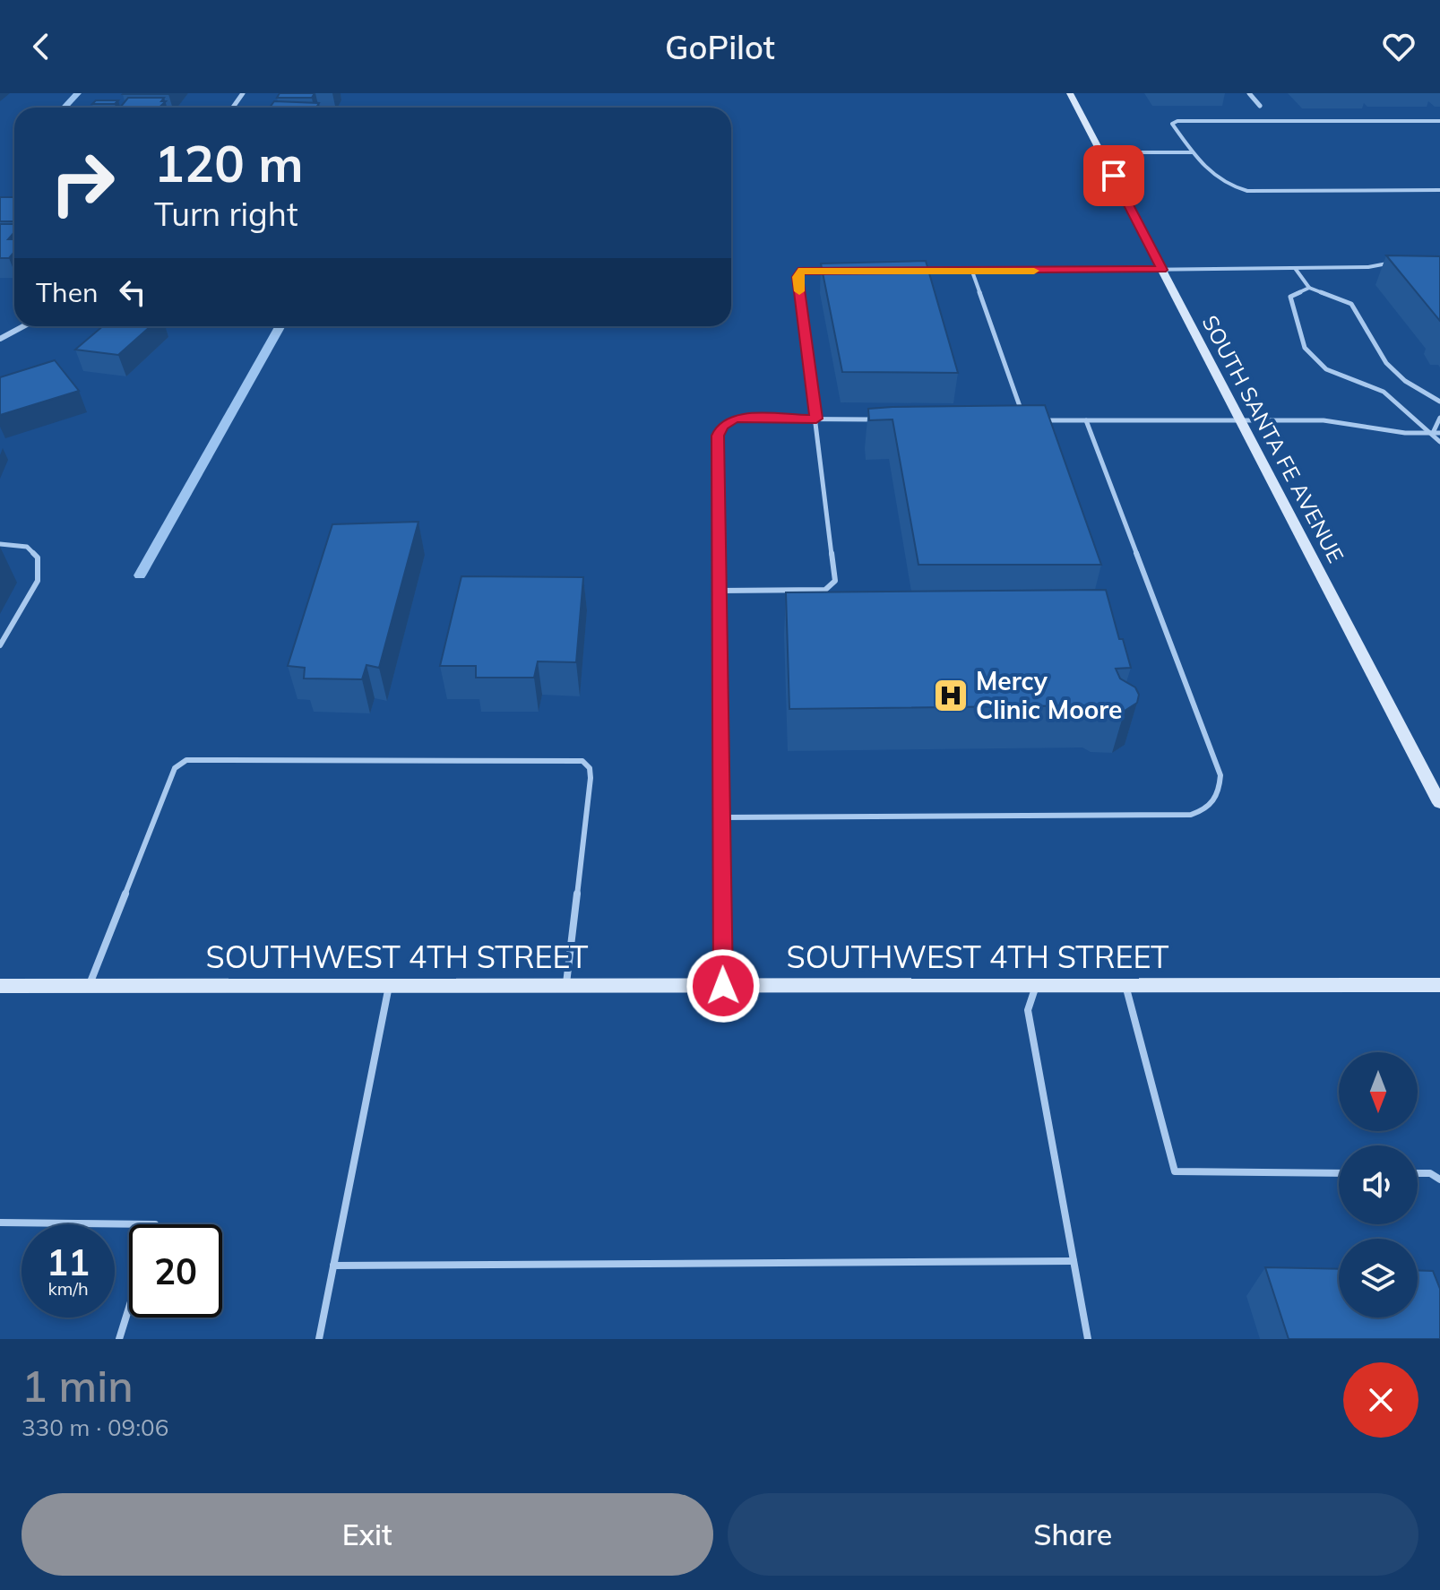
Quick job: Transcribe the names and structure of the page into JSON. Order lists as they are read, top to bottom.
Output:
{
  "streets": {
    "main road": ["SOUTH SANTA FE AVENUE", "SOUTHWEST 4TH STREET"]
  },
  "places": {
    "hospital": ["Mercy Clinic Moore"]
  },
  "north": "bottom",
  "page": {
    "header": "GoPilot",
    "turn": ["120 m", "Turn right"],
    "then": "Then",
    "speed": "11 km/h",
    "limit": "20",
    "heading": ["1 min", "330 m · 09:06"],
    "buttons": ["Exit", "Share"]
  }
}
